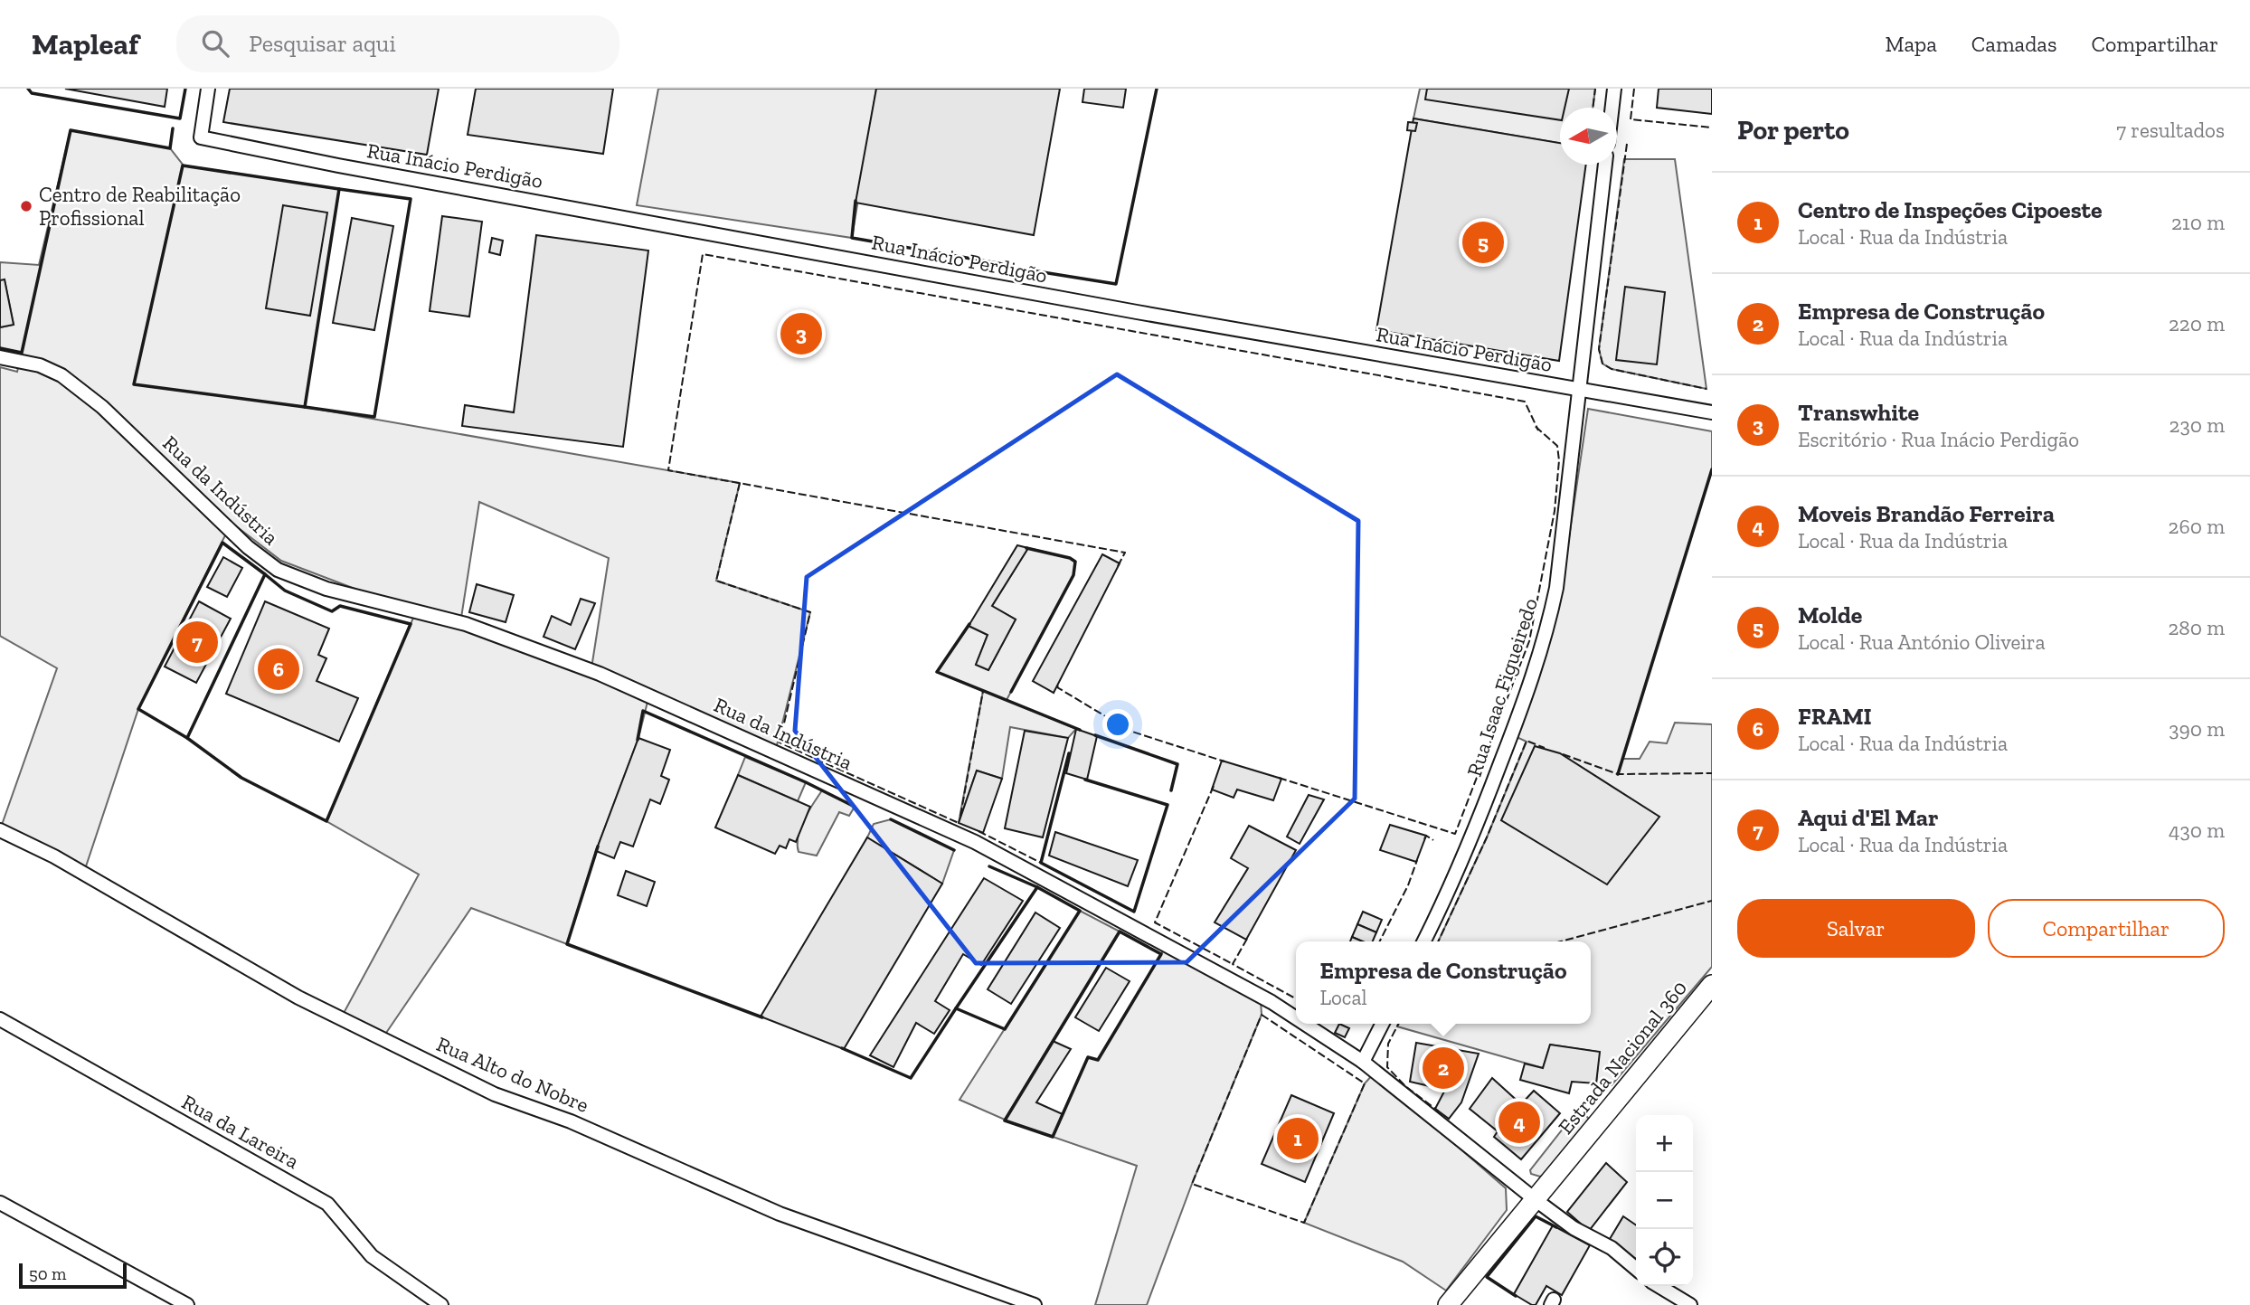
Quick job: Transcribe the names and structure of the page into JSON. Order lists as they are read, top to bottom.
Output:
{
  "streets": {
    "main road": ["Estrada Nacional 360"],
    "street": [
      "Rua Inácio Perdigão",
      "Rua da Indústria",
      "Rua Isaac Figueiredo",
      "Rua Alto do Nobre",
      "Rua da Lareira"
    ]
  },
  "crossings": [
    ["Rua Inácio Perdigão", "Rua Isaac Figueiredo"],
    ["Rua da Indústria", "Estrada Nacional 360"]
  ],
  "places": ["Centro de Reabilitação Profissional"],
  "scale_bar": "50 m",
  "north": "left",
  "page": {
    "header": "Mapleaf",
    "search": "Pesquisar aqui",
    "nav": ["Mapa", "Camadas", "Compartilhar"],
    "heading": ["Por perto", "7 resultados"],
    "list": [
      {
        "mark": "1",
        "name": "Centro de Inspeções Cipoeste",
        "note": "Local · Rua da Indústria",
        "value": "210 m"
      },
      {
        "mark": "2",
        "name": "Empresa de Construção",
        "note": "Local · Rua da Indústria",
        "value": "220 m"
      },
      {
        "mark": "3",
        "name": "Transwhite",
        "note": "Escritório · Rua Inácio Perdigão",
        "value": "230 m"
      },
      {
        "mark": "4",
        "name": "Moveis Brandão Ferreira",
        "note": "Local · Rua da Indústria",
        "value": "260 m"
      },
      {
        "mark": "5",
        "name": "Molde",
        "note": "Local · Rua António Oliveira",
        "value": "280 m"
      },
      {
        "mark": "6",
        "name": "FRAMI",
        "note": "Local · Rua da Indústria",
        "value": "390 m"
      },
      {
        "mark": "7",
        "name": "Aqui d'El Mar",
        "note": "Local · Rua da Indústria",
        "value": "430 m"
      }
    ],
    "pins": [
      "5",
      "3",
      "7",
      "6",
      "2",
      "4",
      "1"
    ],
    "buttons": ["Salvar", "Compartilhar"],
    "popup": ["Empresa de Construção", "Local"],
    "map_buttons": ["+", "−"],
    "scale": "50 m"
  }
}
